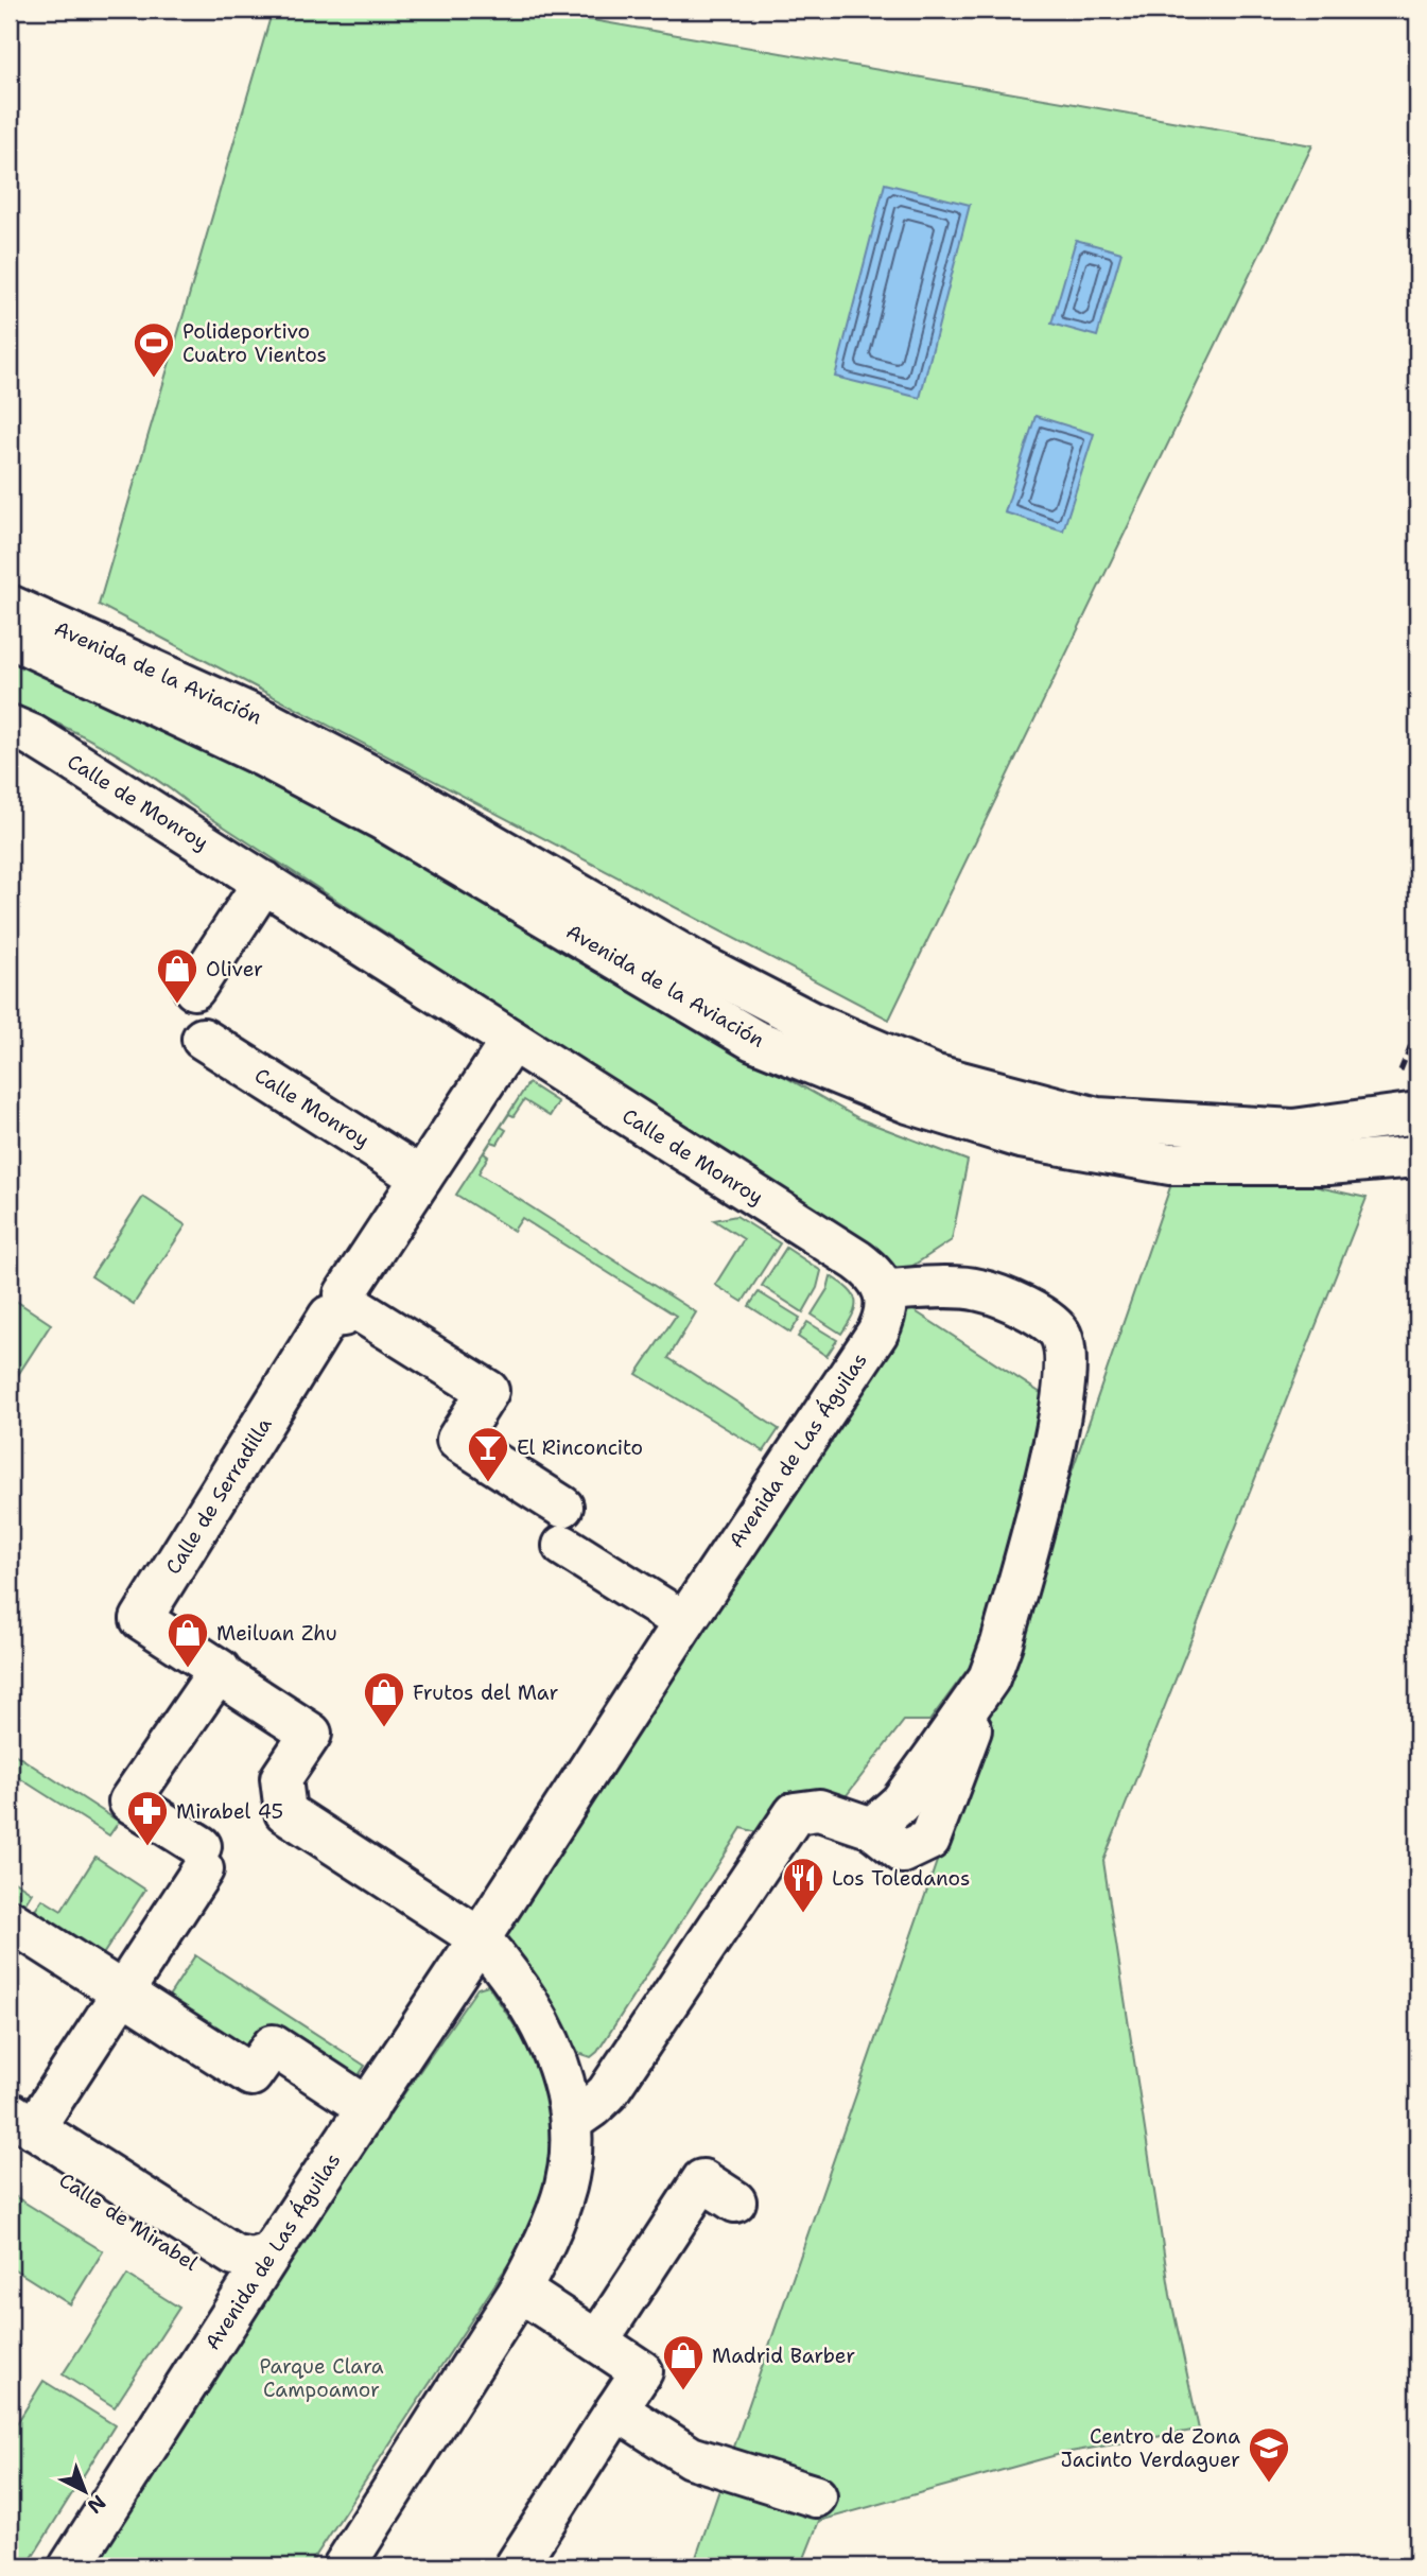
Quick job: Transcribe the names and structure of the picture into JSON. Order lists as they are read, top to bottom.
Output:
{
  "streets": {
    "street": [
      "Avenida de la Aviación",
      "Calle de Monroy",
      "Calle Monroy",
      "Avenida de Las Águilas",
      "Calle de Serradilla",
      "Calle de Mirabel"
    ]
  },
  "crossings": [
    ["Calle de Monroy", "Avenida de Las Águilas"],
    ["Avenida de Las Águilas", "Calle de Serradilla"],
    ["Avenida de Las Águilas", "Calle de Mirabel"]
  ],
  "parks": ["Parque Clara Campoamor"],
  "places": {
    "sports": ["Polideportivo Cuatro Vientos"],
    "shop": [
      "Oliver",
      "Meiluan Zhu",
      "Frutos del Mar",
      "Madrid Barber"
    ],
    "bar": ["El Rinconcito"],
    "pharmacy": ["Mirabel 45"],
    "restaurant": ["Los Toledanos"],
    "school or university": ["Centro de Zona Jacinto Verdaguer"]
  },
  "north": "bottom right"
}
